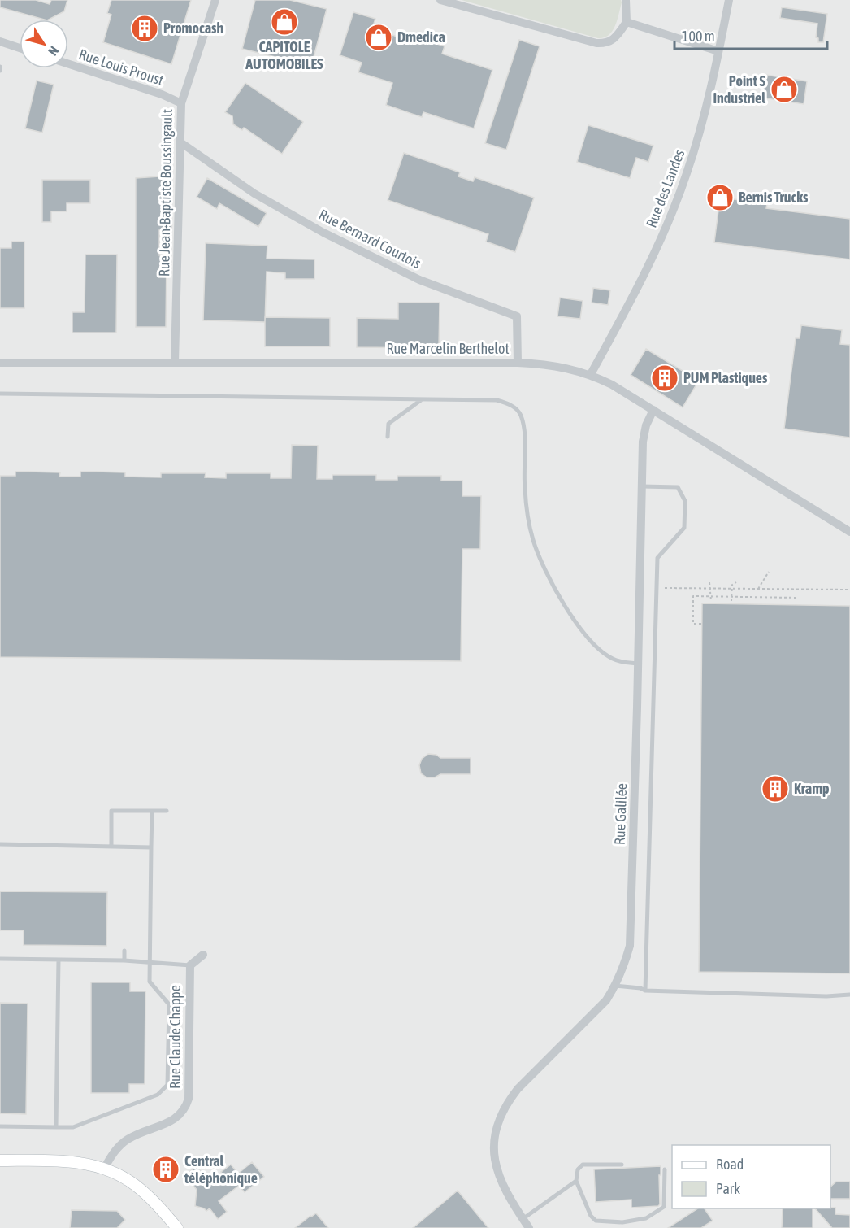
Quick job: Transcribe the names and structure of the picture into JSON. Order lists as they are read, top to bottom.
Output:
{
  "streets": {
    "street": [
      "Rue Louis Proust",
      "Rue des Landes",
      "Rue Jean-Baptiste Boussingault",
      "Rue Bernard Courtois",
      "Rue Marcelin Berthelot",
      "Rue Galilée",
      "Rue Claude Chappe"
    ]
  },
  "crossings": [
    ["Rue Louis Proust", "Rue Jean-Baptiste Boussingault"],
    ["Rue des Landes", "Rue Marcelin Berthelot"],
    ["Rue Jean-Baptiste Boussingault", "Rue Bernard Courtois"],
    ["Rue Jean-Baptiste Boussingault", "Rue Marcelin Berthelot"],
    ["Rue Bernard Courtois", "Rue Marcelin Berthelot"],
    ["Rue Marcelin Berthelot", "Rue Galilée"]
  ],
  "places": {
    "shop": [
      "CAPITOLE AUTOMOBILES",
      "Dmedica",
      "Point S Industriel",
      "Bernis Trucks"
    ],
    "building": [
      "Promocash",
      "PUM Plastiques",
      "Kramp",
      "Central téléphonique"
    ]
  },
  "legend": ["Road", "Park"],
  "scale_bar": "100 m",
  "north": "bottom right"
}
